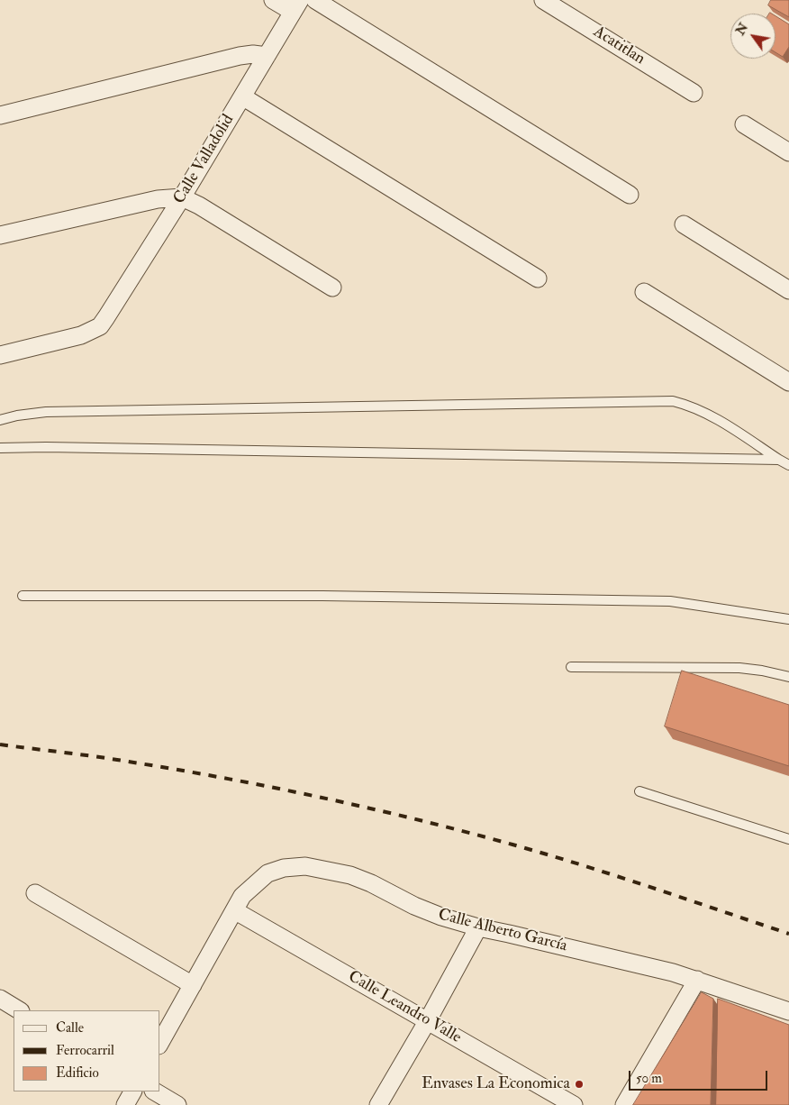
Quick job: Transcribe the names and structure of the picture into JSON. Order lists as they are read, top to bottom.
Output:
{
  "streets": {
    "street": [
      "Acatitlan",
      "Calle Valladolid",
      "Calle Alberto García",
      "Calle Leandro Valle"
    ]
  },
  "crossings": [
    ["Calle Alberto García", "Calle Leandro Valle"]
  ],
  "places": ["Envases La Economica"],
  "legend": ["Calle", "Ferrocarril", "Edificio"],
  "scale_bar": "50 m",
  "north": "top left"
}
